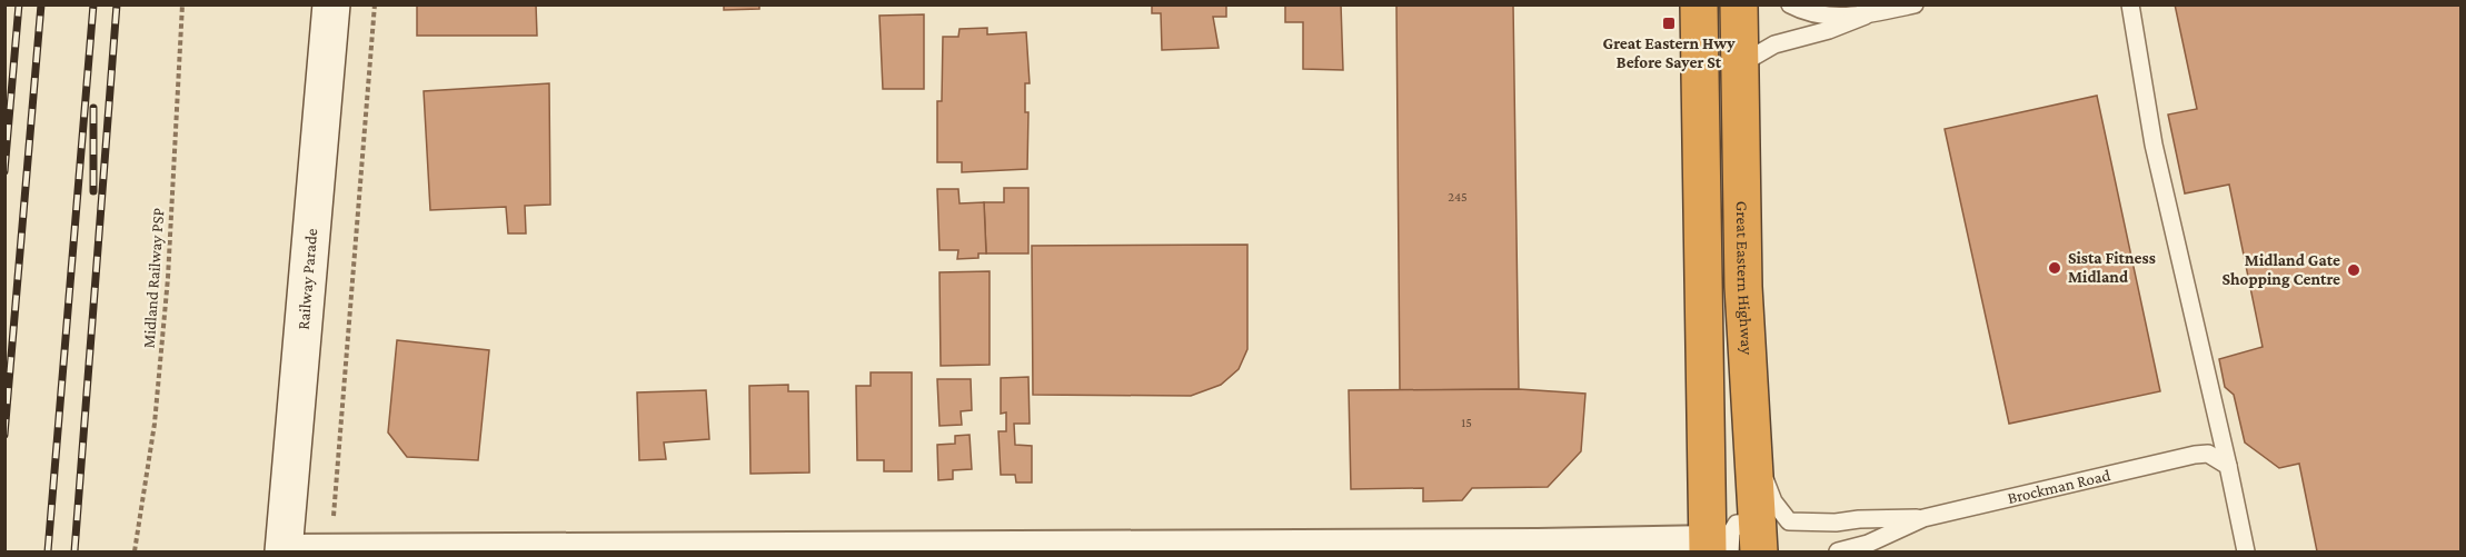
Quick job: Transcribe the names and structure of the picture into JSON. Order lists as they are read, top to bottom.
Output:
{
  "streets": {
    "highway": ["Great Eastern Highway"],
    "street": ["Railway Parade"],
    "lane": ["Brockman Road"],
    "path": ["Midland Railway PSP"]
  },
  "crossings": [
    ["Great Eastern Highway", "Brockman Road"]
  ],
  "places": {
    "transit": ["Great Eastern Hwy Before Sayer St"],
    "other": ["Sista Fitness Midland", "Midland Gate Shopping Centre"]
  },
  "house_numbers": ["245", "15"]
}
